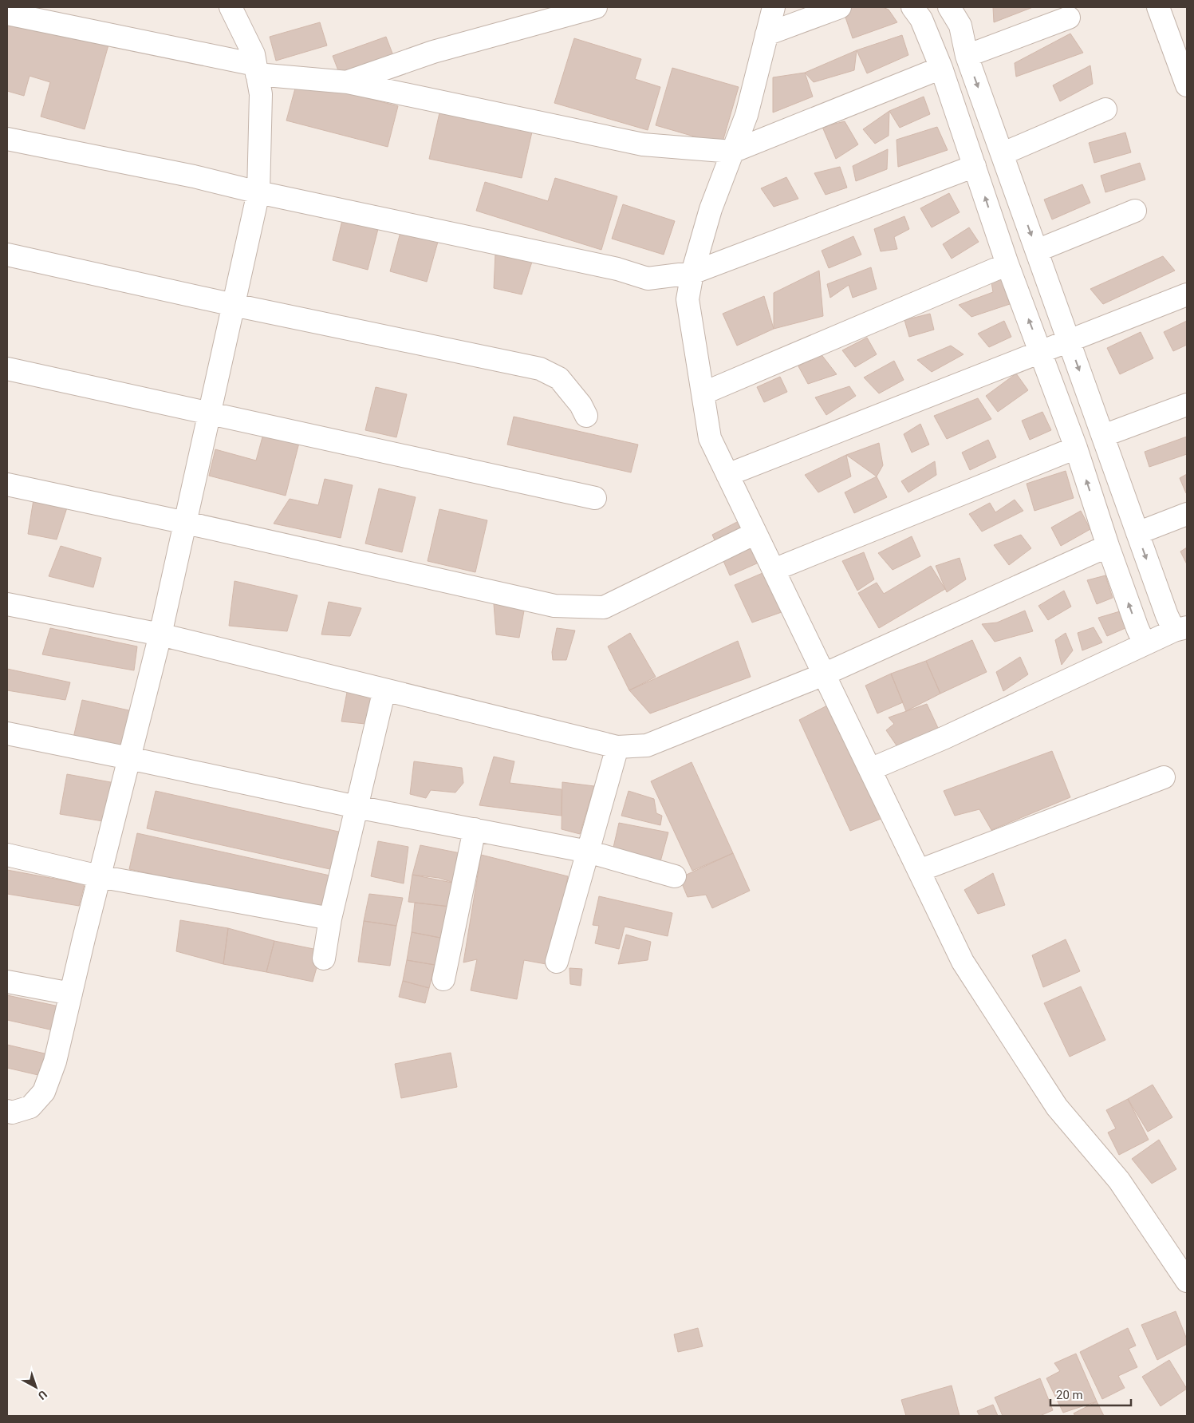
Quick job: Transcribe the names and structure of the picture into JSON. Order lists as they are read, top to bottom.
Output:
{
  "scale_bar": "20 m",
  "north": "bottom right"
}
